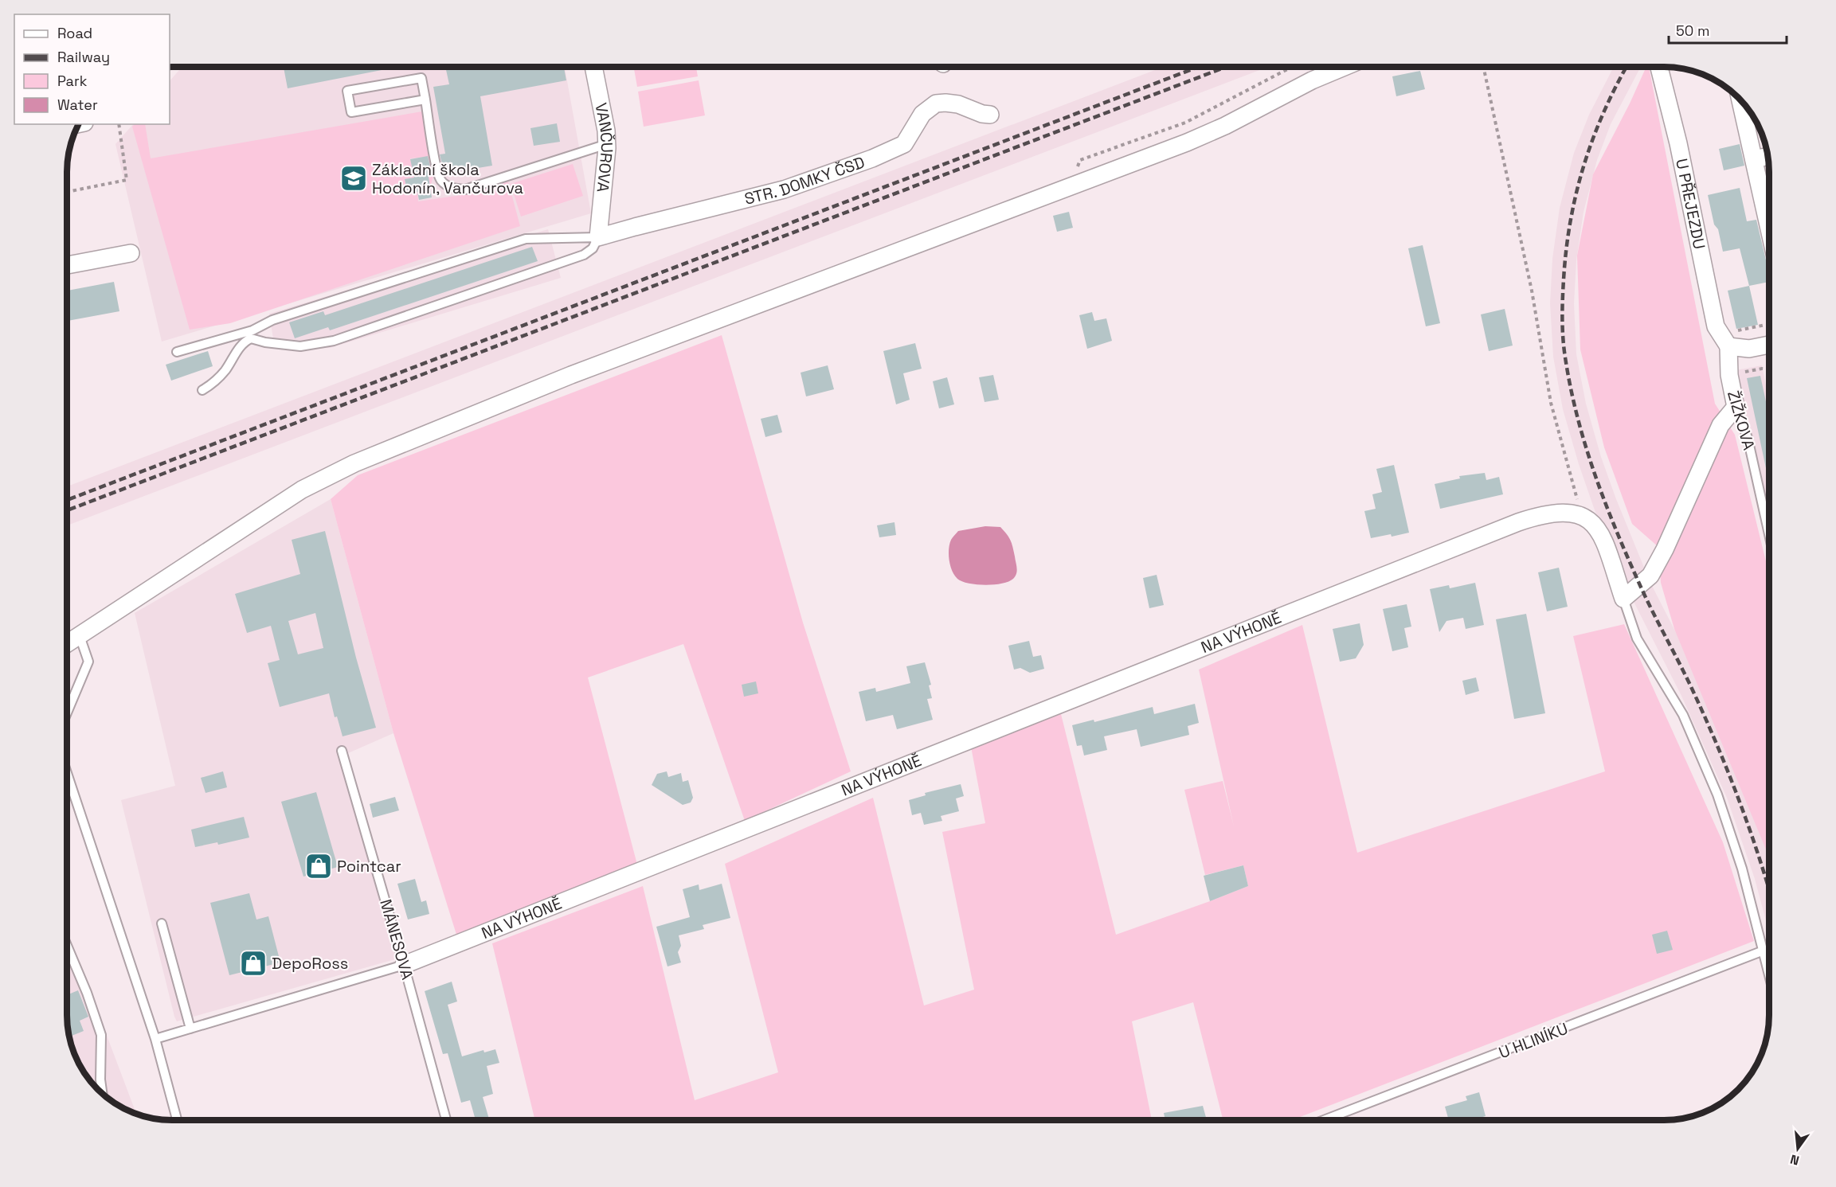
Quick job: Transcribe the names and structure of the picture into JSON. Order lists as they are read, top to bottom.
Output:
{
  "streets": {
    "street": [
      "VANČUROVA",
      "STR. DOMKY ČSD",
      "U PŘEJEZDU",
      "ŽIŽKOVA",
      "NA VÝHONĚ"
    ],
    "lane": ["MÁNESOVA", "U HLINÍKU"]
  },
  "crossings": [
    ["VANČUROVA", "STR. DOMKY ČSD"],
    ["U PŘEJEZDU", "ŽIŽKOVA"],
    ["NA VÝHONĚ", "MÁNESOVA"]
  ],
  "places": {
    "school or university": ["Základní škola Hodonín, Vančurova"],
    "shop": ["Pointcar", "DepoRoss"]
  },
  "legend": [
    "Road",
    "Railway",
    "Park",
    "Water"
  ],
  "scale_bar": "50 m",
  "north": "bottom"
}
